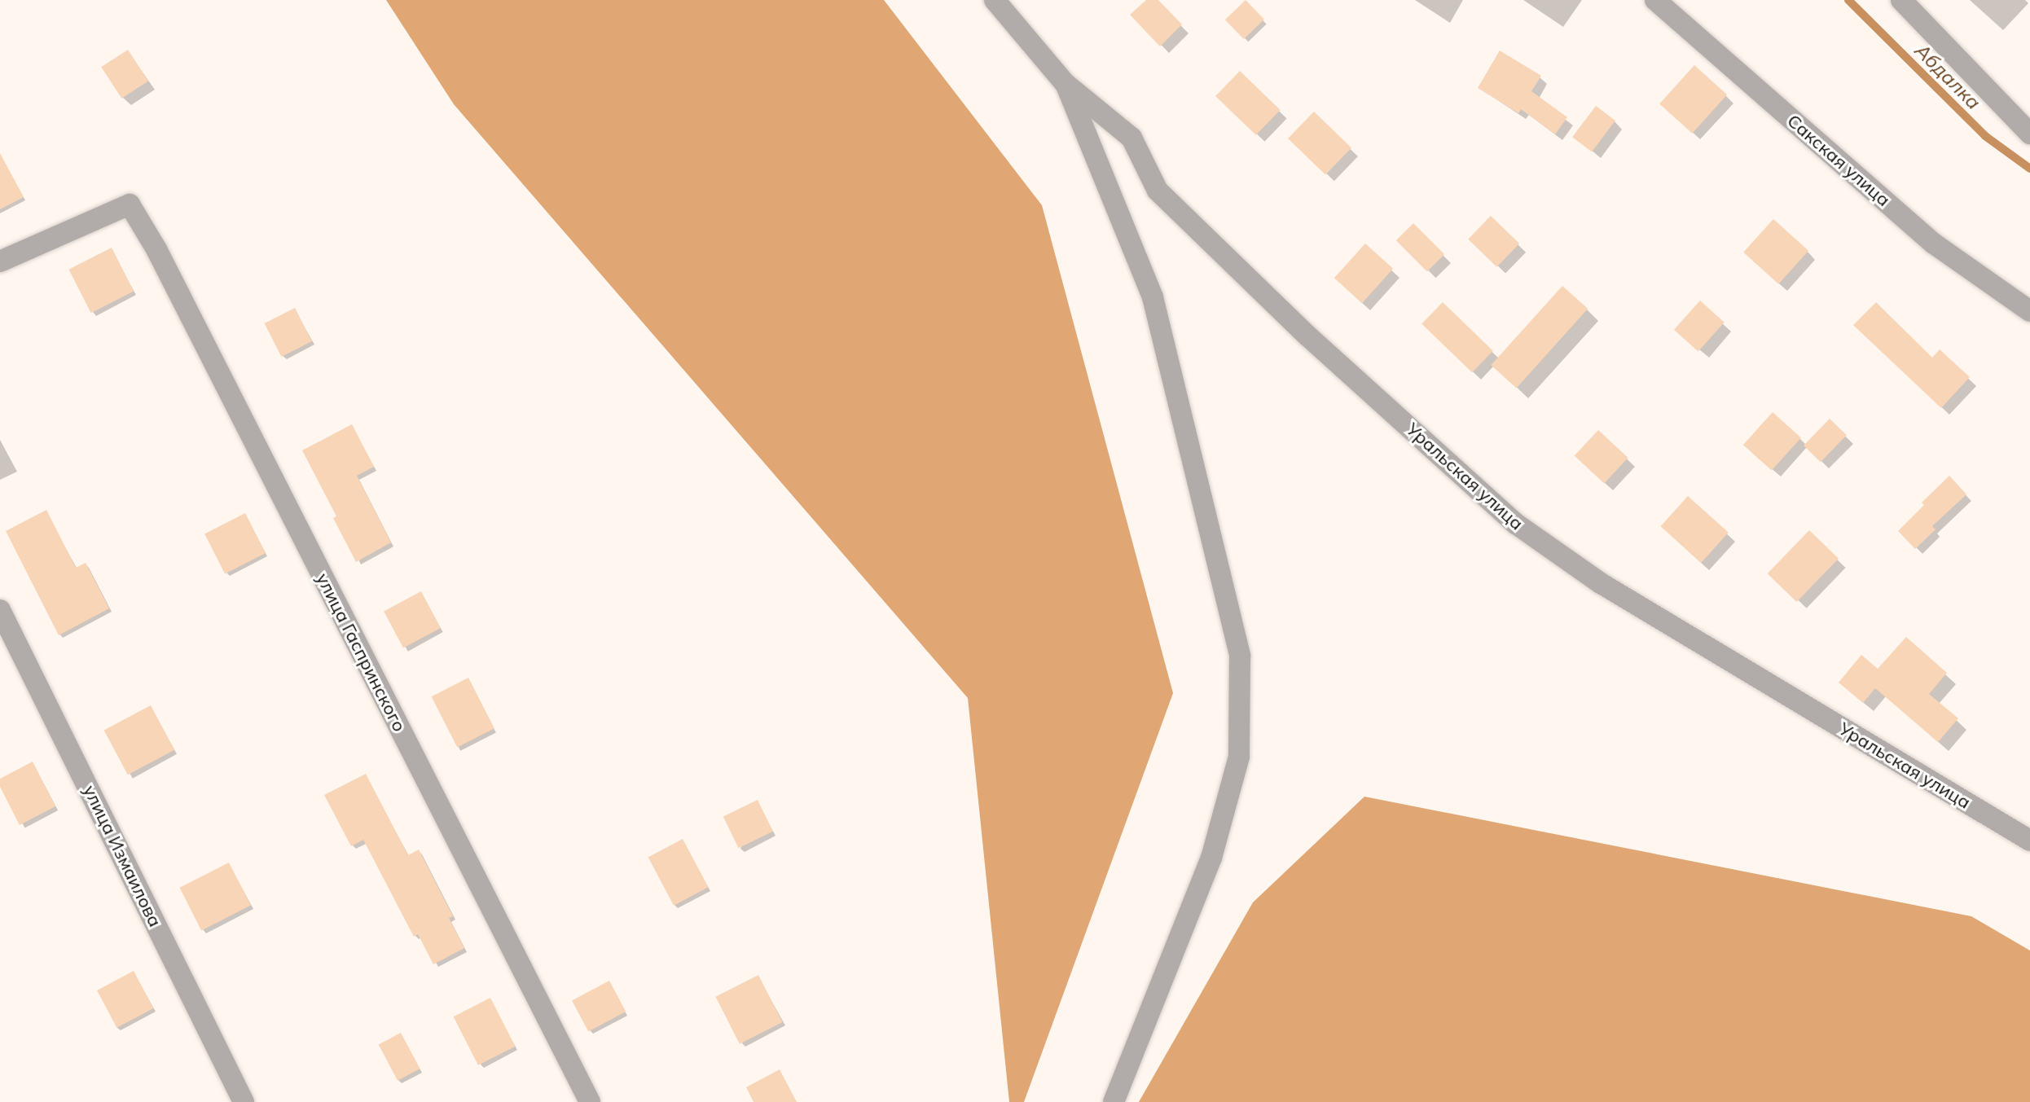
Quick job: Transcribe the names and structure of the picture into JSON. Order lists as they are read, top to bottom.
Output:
{
  "streets": {
    "street": [
      "Сакская улица",
      "Уральская улица",
      "улица Гаспринского",
      "улица Измаилова"
    ]
  },
  "water": ["Абдалка"]
}
